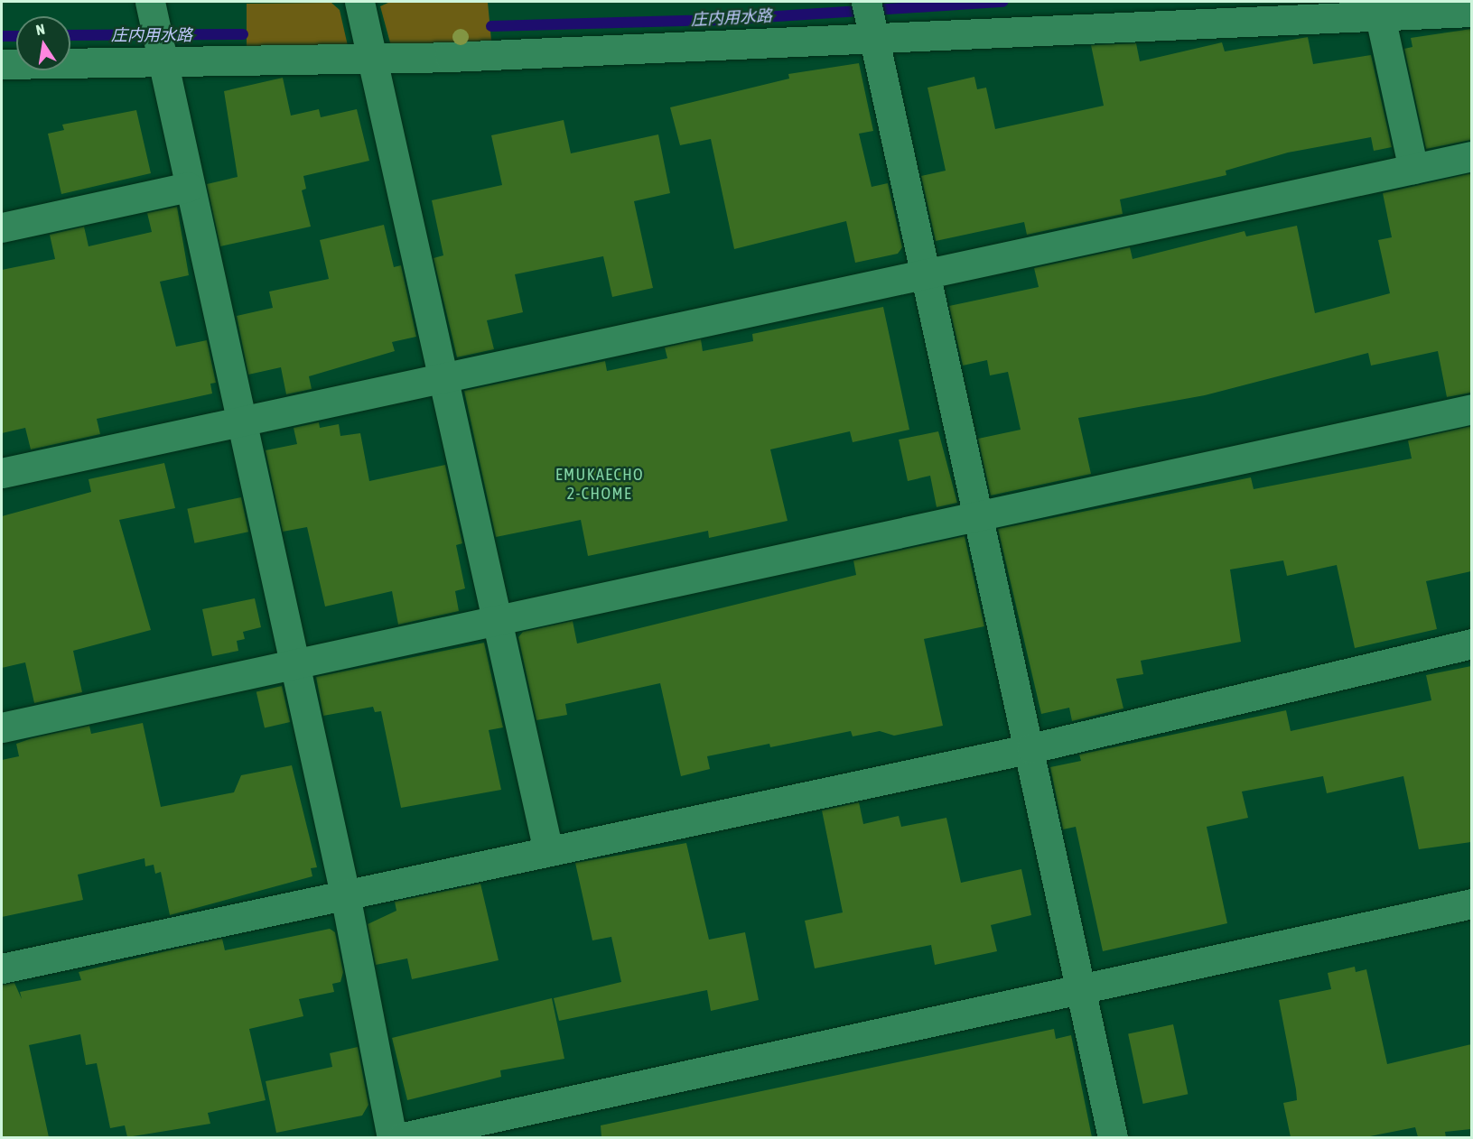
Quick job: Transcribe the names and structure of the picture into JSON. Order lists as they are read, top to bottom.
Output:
{
  "districts": ["EMUKAECHO 2-CHOME"],
  "water": ["庄内用水路"],
  "north": "top"
}
